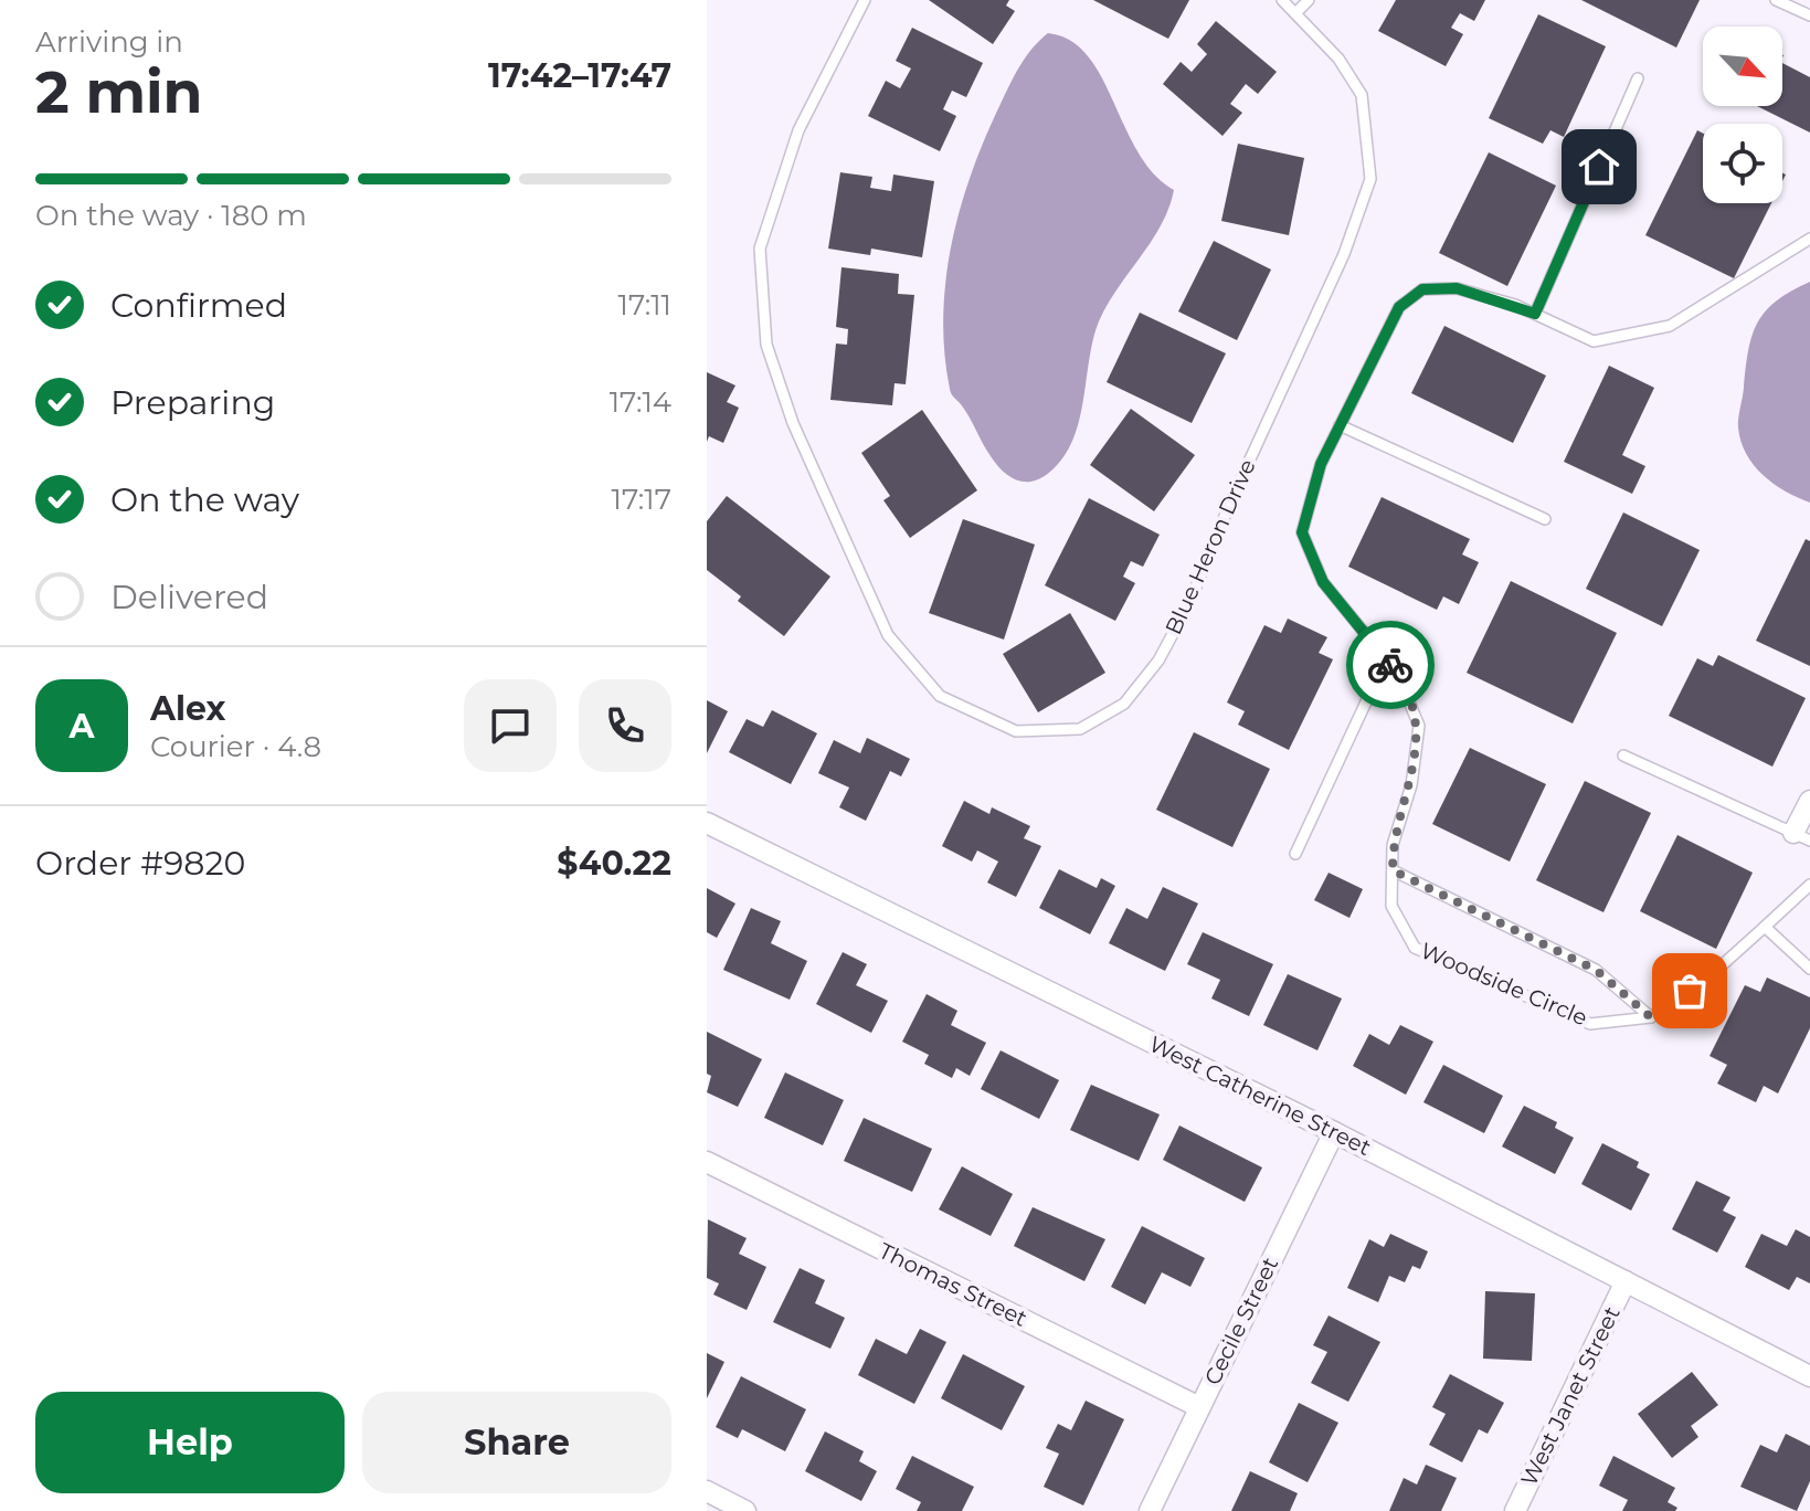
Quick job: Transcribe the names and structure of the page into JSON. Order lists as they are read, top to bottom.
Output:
{
  "streets": {
    "street": [
      "West Catherine Street",
      "Thomas Street",
      "Cecile Street",
      "West Janet Street"
    ],
    "lane": ["Blue Heron Drive", "Woodside Circle"]
  },
  "crossings": [
    ["West Catherine Street", "Cecile Street"],
    ["West Catherine Street", "West Janet Street"],
    ["Thomas Street", "Cecile Street"]
  ],
  "north": "bottom right",
  "page": {
    "heading": ["2 min", "Arriving in", "17:42–17:47"],
    "panel": [
      "Alex",
      "Courier · 4.8",
      "Order #9820",
      "$40.22"
    ],
    "bar": "On the way · 180 m",
    "list": [
      ["Confirmed", "17:11"],
      ["Preparing", "17:14"],
      ["On the way", "17:17"],
      "Delivered"
    ],
    "round": "A",
    "buttons": ["Help", "Share"]
  }
}
